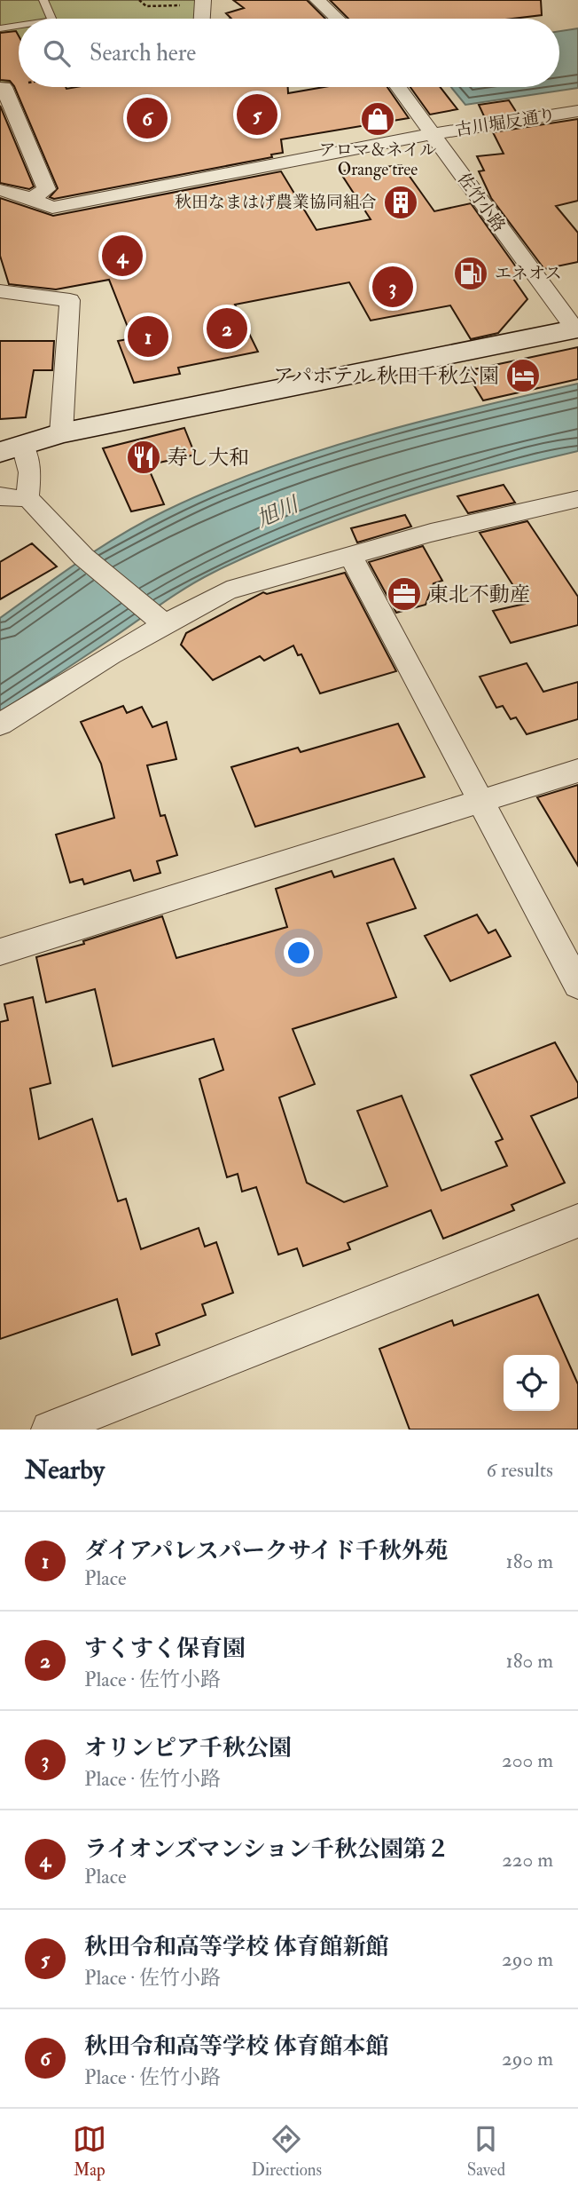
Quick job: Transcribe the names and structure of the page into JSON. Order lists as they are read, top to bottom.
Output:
{
  "streets": {
    "street": ["古川堀反通り", "佐竹小路"]
  },
  "crossings": [
    ["古川堀反通り", "佐竹小路"]
  ],
  "water": ["旭川"],
  "places": {
    "shop": ["アロマ＆ネイル Orange tree"],
    "building": ["秋田なまはげ農業協同組合"],
    "fuel station": ["エネオス"],
    "hotel": ["アパホテル 秋田千秋公園"],
    "restaurant": ["寿し大和"],
    "office": ["東北不動産"]
  },
  "page": {
    "search": "Search here",
    "pins": [
      "5",
      "6",
      "4",
      "3",
      "2",
      "1"
    ],
    "heading": ["Nearby", "6 results"],
    "list": [
      {
        "mark": "1",
        "name": "ダイアパレスパークサイド千秋外苑",
        "note": "Place",
        "value": "180 m"
      },
      {
        "mark": "2",
        "name": "すくすく保育園",
        "note": "Place · 佐竹小路",
        "value": "180 m"
      },
      {
        "mark": "3",
        "name": "オリンピア千秋公園",
        "note": "Place · 佐竹小路",
        "value": "200 m"
      },
      {
        "mark": "4",
        "name": "ライオンズマンション千秋公園第２",
        "note": "Place",
        "value": "220 m"
      },
      {
        "mark": "5",
        "name": "秋田令和高等学校 体育館新館",
        "note": "Place · 佐竹小路",
        "value": "290 m"
      },
      {
        "mark": "6",
        "name": "秋田令和高等学校 体育館本館",
        "note": "Place · 佐竹小路",
        "value": "290 m"
      }
    ],
    "nav": ["Map", "Directions", "Saved"]
  }
}
